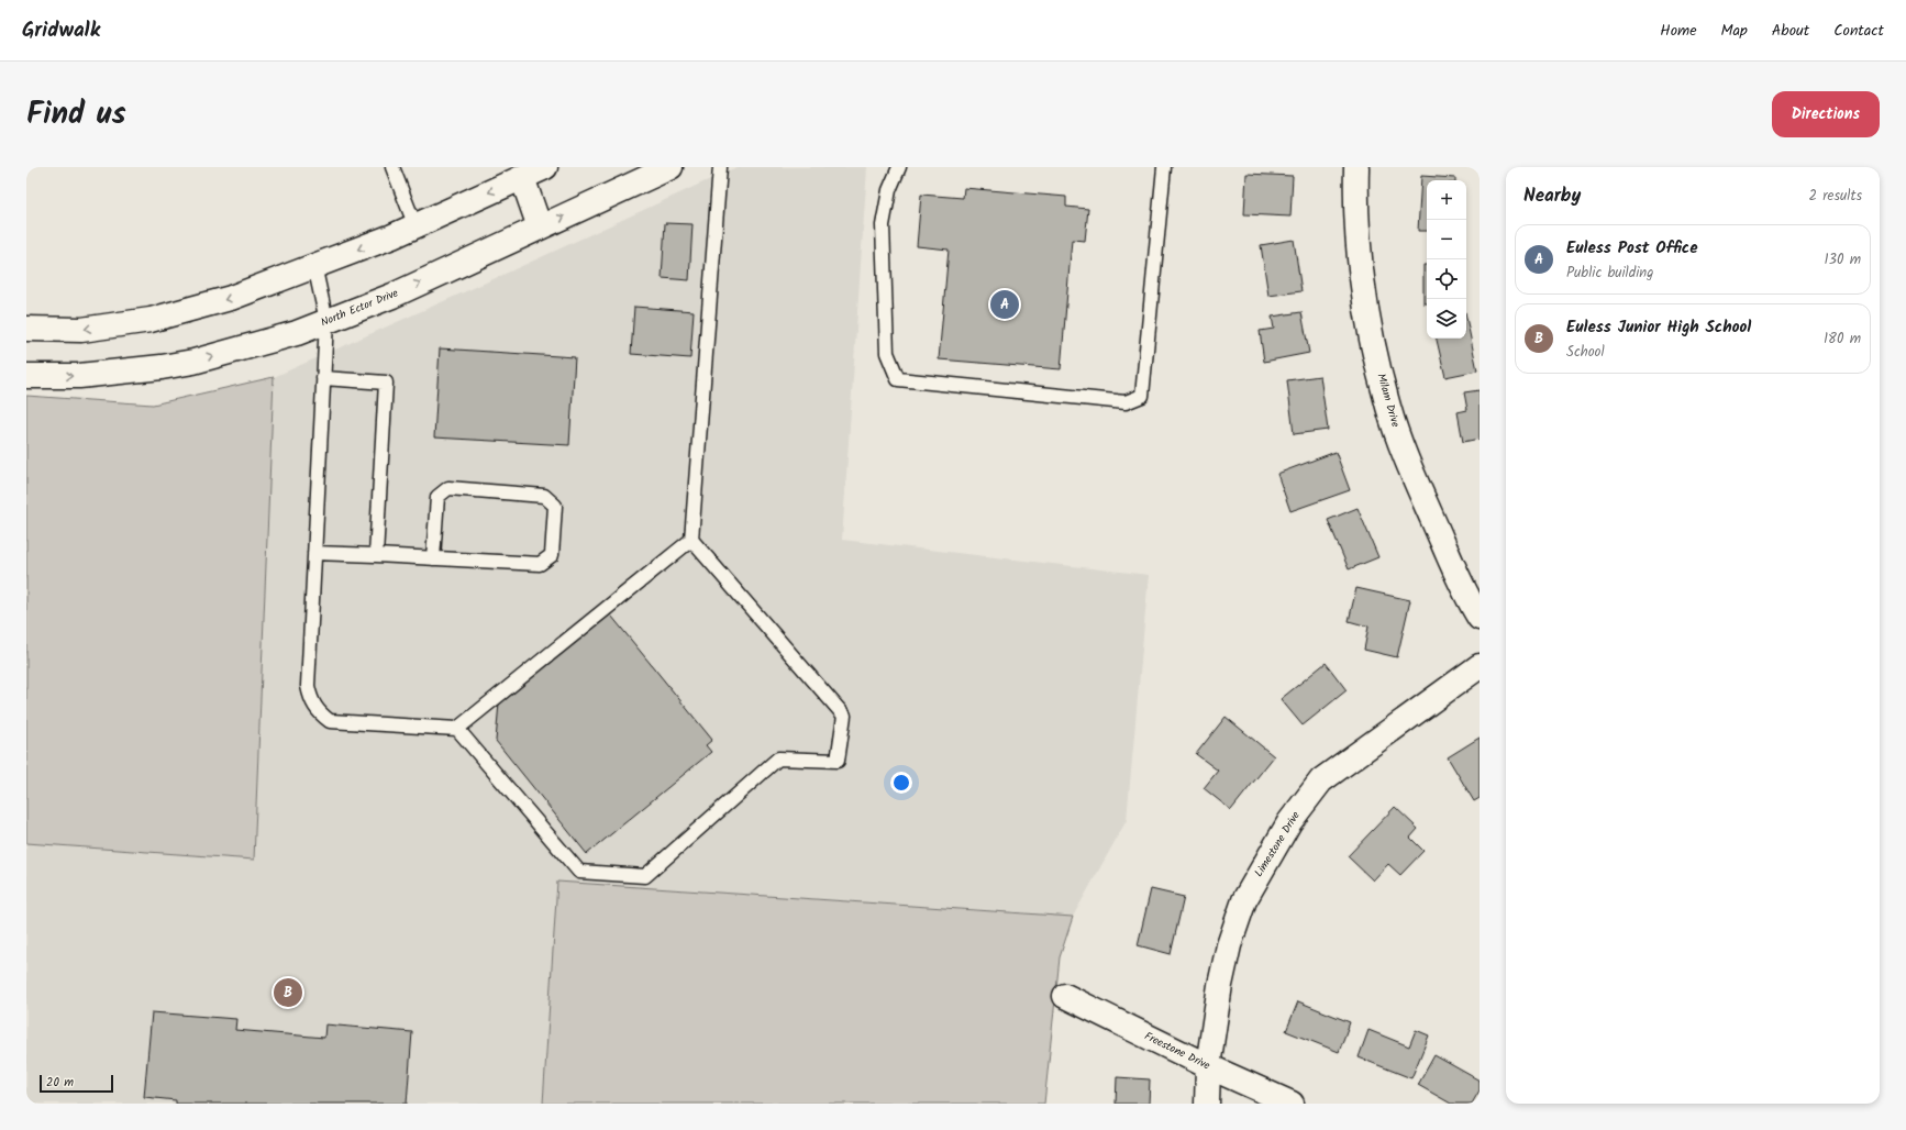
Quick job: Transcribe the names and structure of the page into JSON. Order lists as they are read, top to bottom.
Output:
{
  "streets": {
    "street": [
      "North Ector Drive",
      "Milam Drive",
      "Limestone Drive",
      "Freestone Drive"
    ]
  },
  "crossings": [
    ["Limestone Drive", "Freestone Drive"]
  ],
  "scale_bar": "20 m",
  "page": {
    "header": "Gridwalk",
    "nav": [
      "Home",
      "Map",
      "About",
      "Contact"
    ],
    "title": "Find us",
    "buttons": "Directions",
    "heading": ["Nearby", "2 results"],
    "map_buttons": ["+", "−"],
    "list": [
      {
        "mark": "A",
        "name": "Euless Post Office",
        "note": "Public building",
        "value": "130 m"
      },
      {
        "mark": "B",
        "name": "Euless Junior High School",
        "note": "School",
        "value": "180 m"
      }
    ],
    "pins": ["A", "B"],
    "scale": "20 m"
  }
}
